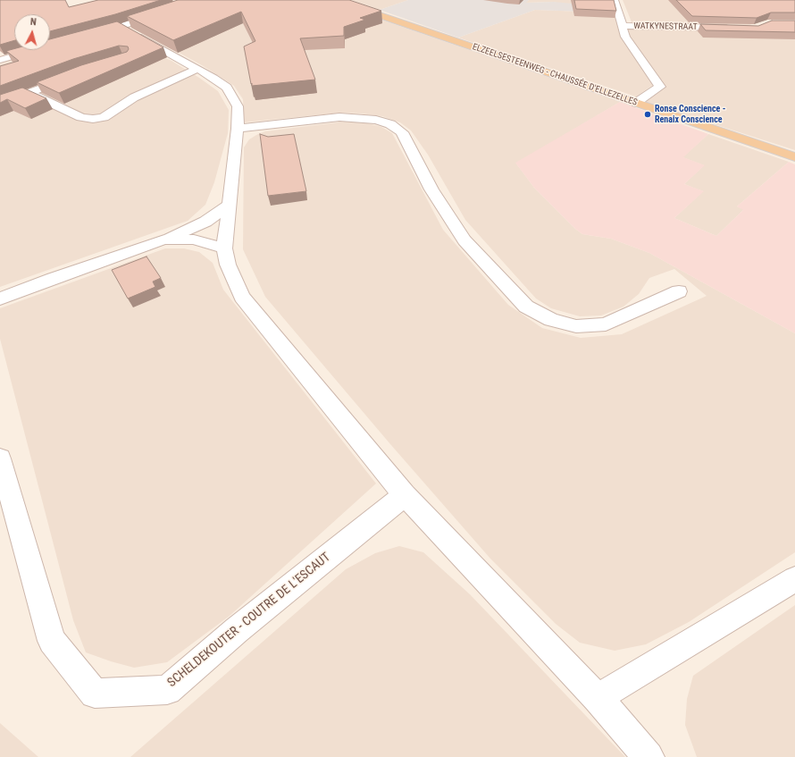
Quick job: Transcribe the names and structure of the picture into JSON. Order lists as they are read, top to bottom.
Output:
{
  "streets": {
    "main road": ["ELZEELSESTEENWEG - CHAUSSÉE D'ELLEZELLES"],
    "street": ["WATKYNESTRAAT", "SCHELDEKOUTER - COUTRE DE L'ESCAUT"]
  },
  "places": ["Ronse Conscience - Renaix Conscience"],
  "north": "top"
}
